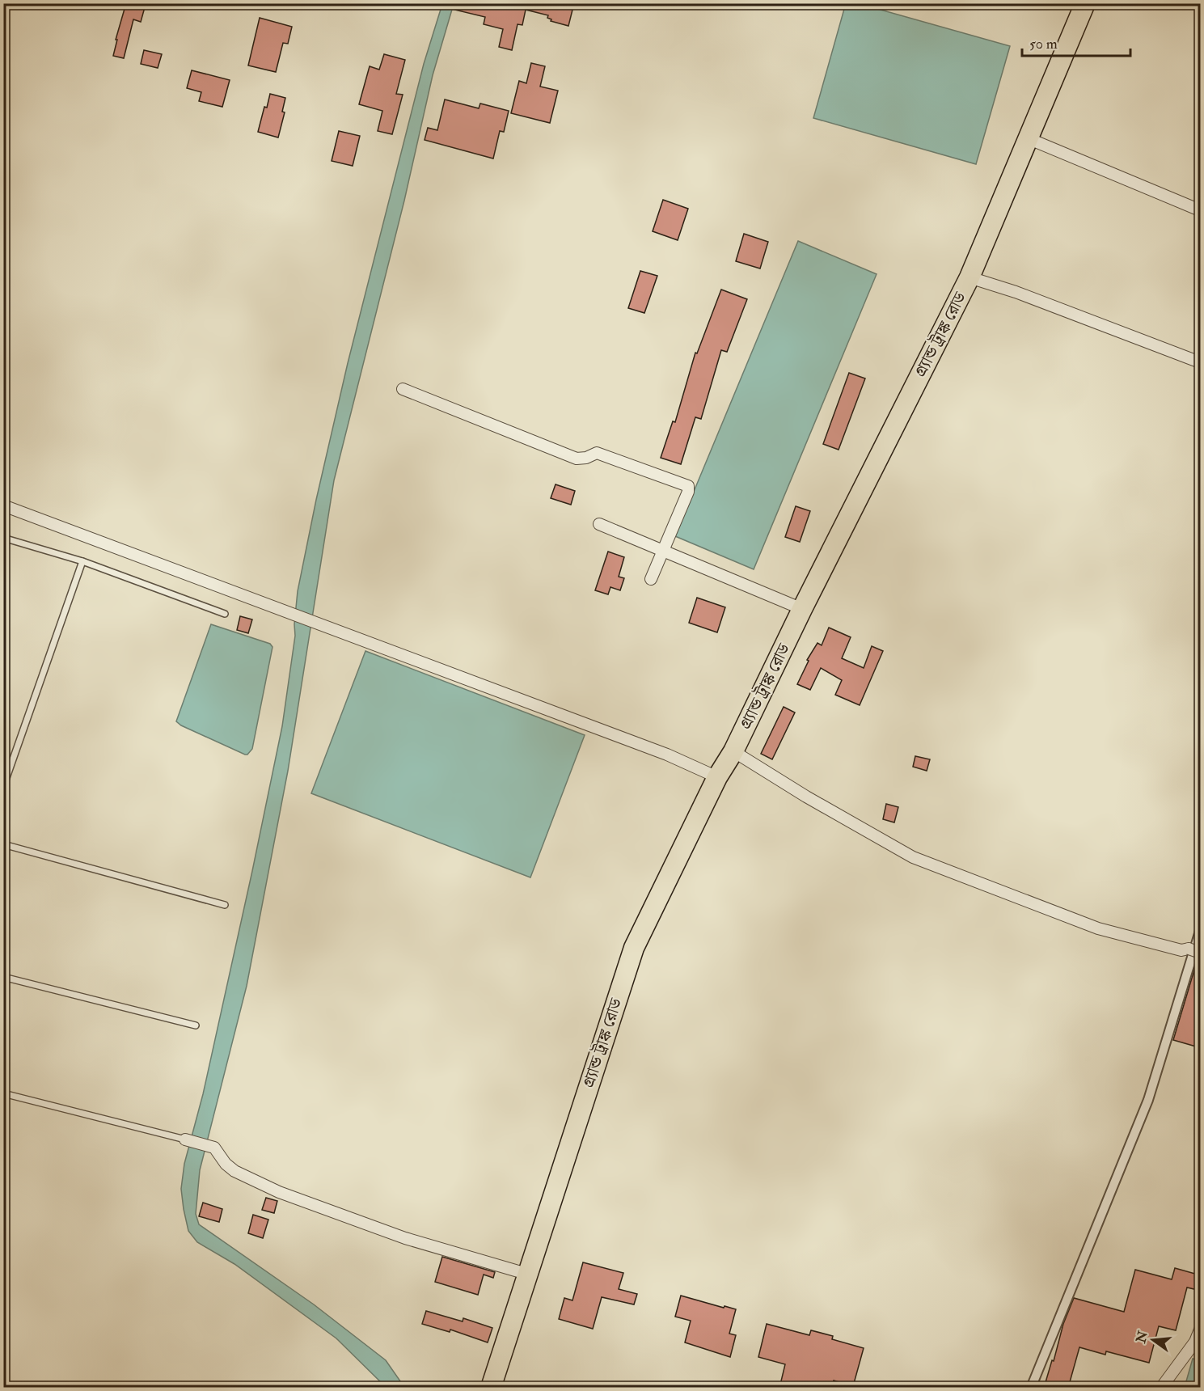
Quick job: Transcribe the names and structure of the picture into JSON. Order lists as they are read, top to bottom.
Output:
{
  "streets": {
    "highway": ["গ্র্যান্ড ট্রাঙ্ক রোড"]
  },
  "scale_bar": "50 m",
  "north": "left"
}
